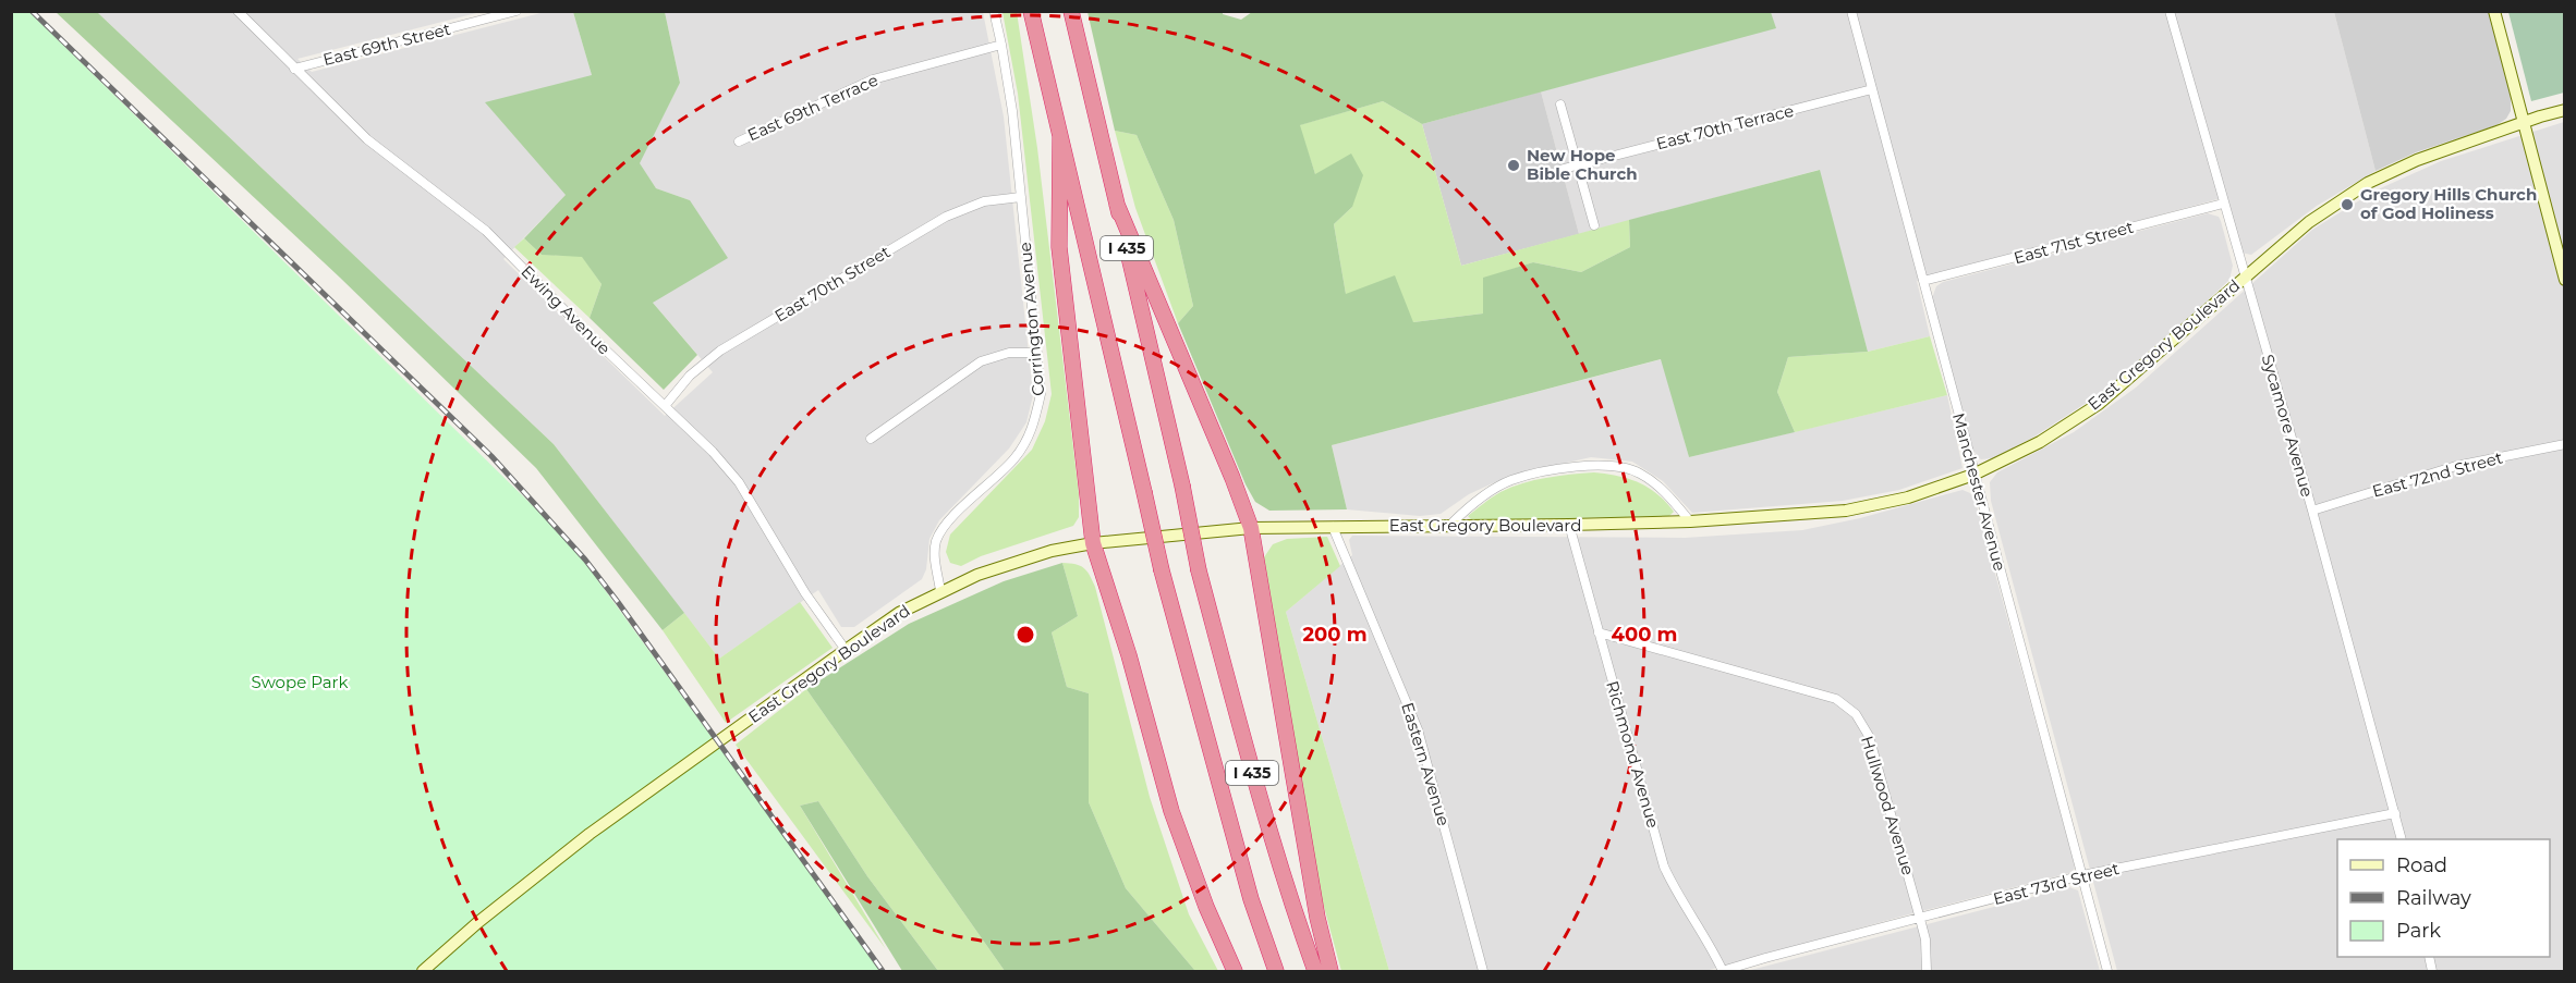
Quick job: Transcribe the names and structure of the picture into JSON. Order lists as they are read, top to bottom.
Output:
{
  "streets": {
    "highway": ["I 435"],
    "main road": ["East Gregory Boulevard"],
    "street": [
      "East 69th Street",
      "East 69th Terrace",
      "East 70th Terrace",
      "East 71st Street",
      "East 70th Street",
      "Ewing Avenue",
      "Corrington Avenue",
      "Sycamore Avenue",
      "East 72nd Street",
      "Manchester Avenue",
      "Richmond Avenue",
      "Eastern Avenue",
      "Hullwood Avenue",
      "East 73rd Street"
    ]
  },
  "crossings": [
    ["East 69th Street", "Ewing Avenue"],
    ["East 69th Terrace", "Corrington Avenue"],
    ["East 70th Terrace", "Manchester Avenue"],
    ["East 71st Street", "Sycamore Avenue"],
    ["East 71st Street", "Manchester Avenue"],
    ["East 70th Street", "Ewing Avenue"],
    ["East 70th Street", "Corrington Avenue"],
    ["Ewing Avenue", "East Gregory Boulevard"],
    ["Corrington Avenue", "East Gregory Boulevard"],
    ["East Gregory Boulevard", "Sycamore Avenue"],
    ["East Gregory Boulevard", "Manchester Avenue"],
    ["East Gregory Boulevard", "Richmond Avenue"],
    ["East Gregory Boulevard", "Eastern Avenue"],
    ["Sycamore Avenue", "East 72nd Street"],
    ["Sycamore Avenue", "East 73rd Street"],
    ["Manchester Avenue", "East 73rd Street"],
    ["Richmond Avenue", "Hullwood Avenue"],
    ["Richmond Avenue", "East 73rd Street"],
    ["Hullwood Avenue", "East 73rd Street"]
  ],
  "parks": ["Swope Park"],
  "places": ["New Hope Bible Church", "Gregory Hills Church of God Holiness"],
  "legend": ["Road", "Railway", "Park"],
  "rings": ["200 m", "400 m"]
}
